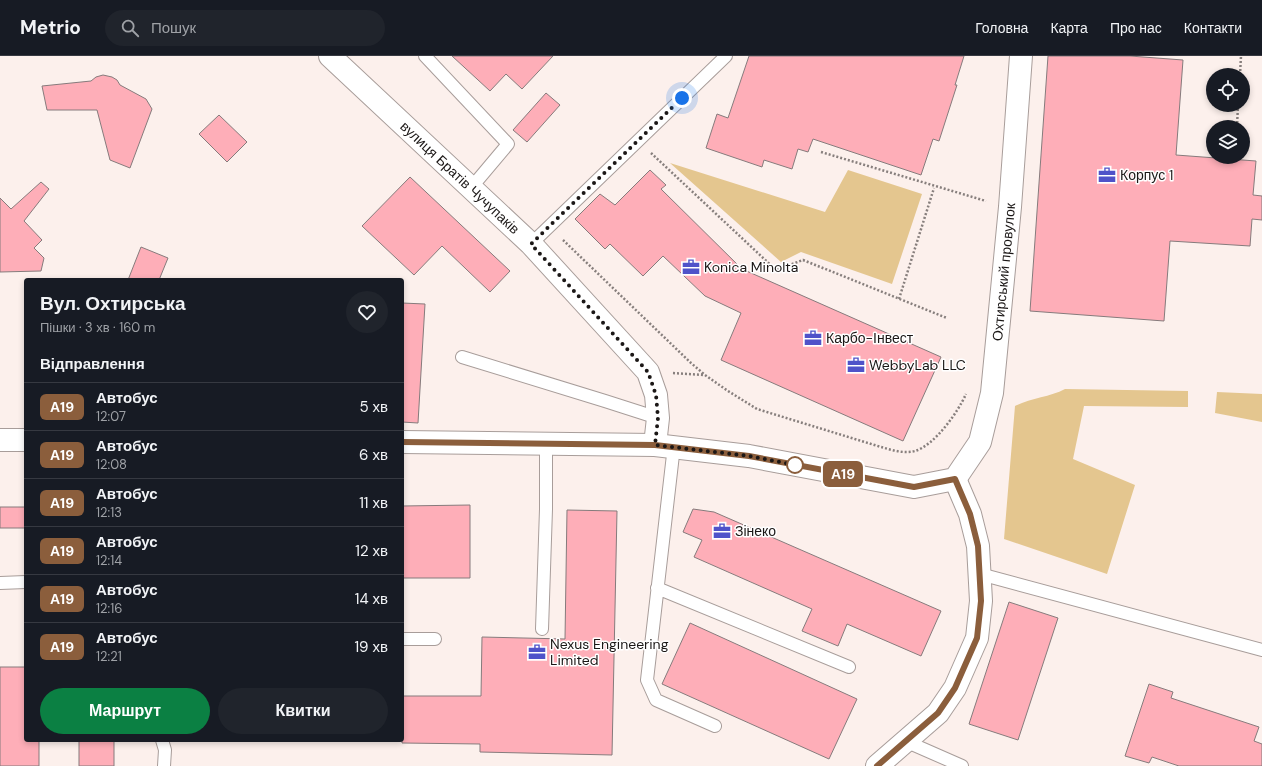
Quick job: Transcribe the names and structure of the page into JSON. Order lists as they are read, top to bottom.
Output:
{
  "streets": {
    "main road": ["вулиця Братів Чучупаків", "Охтирський провулок"]
  },
  "places": {
    "office": [
      "Корпус 1",
      "Konica Minolta",
      "Карбо-Інвест",
      "WebbyLab LLC",
      "Зінеко",
      "Nexus Engineering Limited"
    ]
  },
  "lines": ["bus line А19"],
  "page": {
    "header": "Metrio",
    "search": "Пошук",
    "nav": [
      "Головна",
      "Карта",
      "Про нас",
      "Контакти"
    ],
    "on_map": "А19",
    "heading": [
      ["Вул. Охтирська", "Пішки · 3 хв · 160 m"],
      "Відправлення"
    ],
    "list": [
      {
        "mark": "А19",
        "name": "Автобус",
        "note": "12:07",
        "value": "5 хв"
      },
      {
        "mark": "А19",
        "name": "Автобус",
        "note": "12:08",
        "value": "6 хв"
      },
      {
        "mark": "А19",
        "name": "Автобус",
        "note": "12:13",
        "value": "11 хв"
      },
      {
        "mark": "А19",
        "name": "Автобус",
        "note": "12:14",
        "value": "12 хв"
      },
      {
        "mark": "А19",
        "name": "Автобус",
        "note": "12:16",
        "value": "14 хв"
      },
      {
        "mark": "А19",
        "name": "Автобус",
        "note": "12:21",
        "value": "19 хв"
      }
    ],
    "buttons": ["Маршрут", "Квитки"]
  }
}
